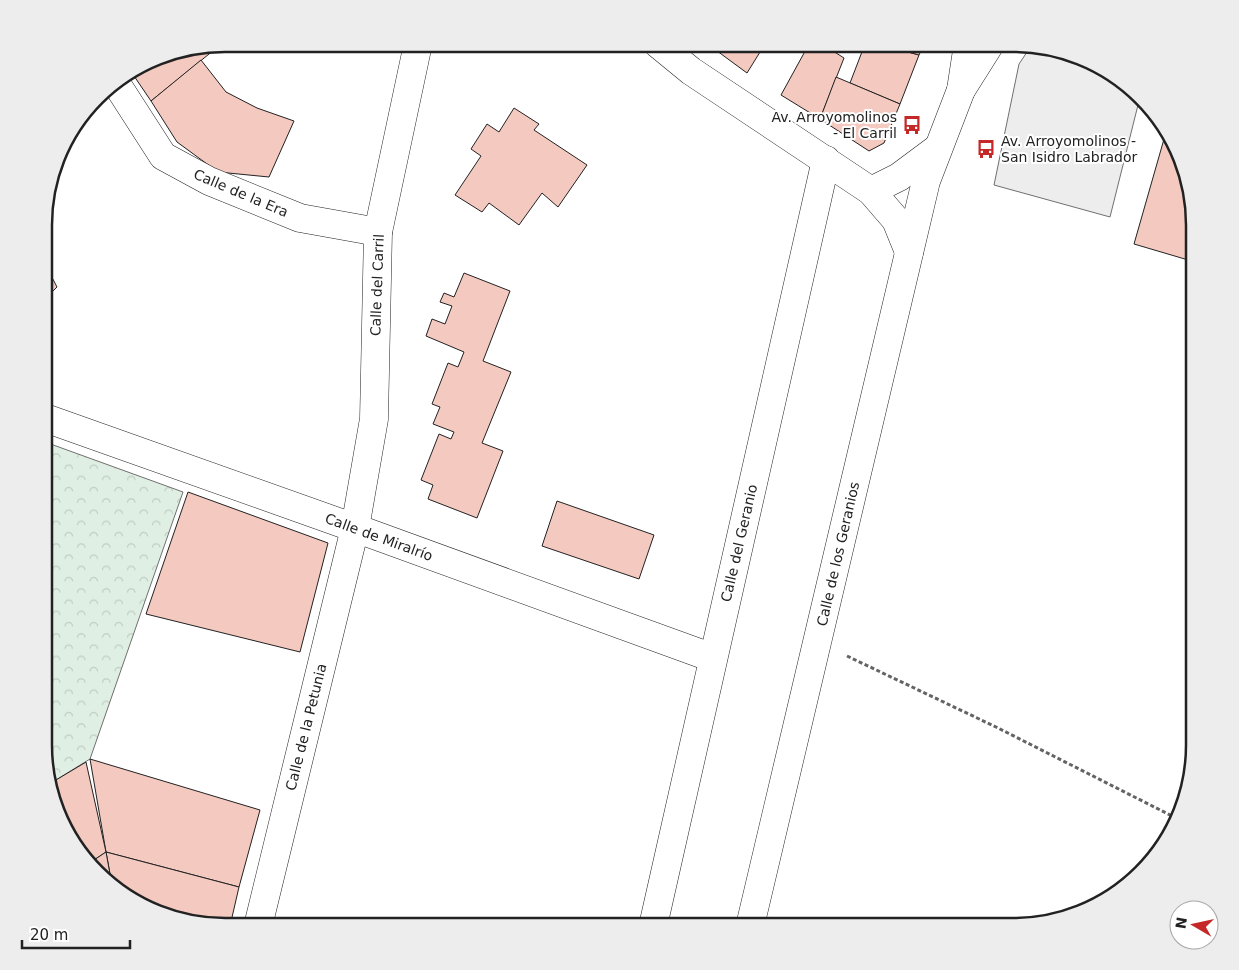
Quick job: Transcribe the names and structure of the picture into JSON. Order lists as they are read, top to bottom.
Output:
{
  "streets": {
    "street": [
      "Calle de la Era",
      "Calle del Carril",
      "Calle de Miralrío",
      "Calle del Geranio",
      "Calle de los Geranios",
      "Calle de la Petunia"
    ]
  },
  "crossings": [
    ["Calle de la Era", "Calle del Carril"],
    ["Calle del Carril", "Calle de Miralrío"],
    ["Calle del Carril", "Calle de la Petunia"],
    ["Calle de Miralrío", "Calle del Geranio"],
    ["Calle de Miralrío", "Calle de la Petunia"]
  ],
  "places": {
    "bus stop": ["Av. Arroyomolinos - El Carril", "Av. Arroyomolinos - San Isidro Labrador"]
  },
  "scale_bar": "20 m",
  "north": "left"
}
